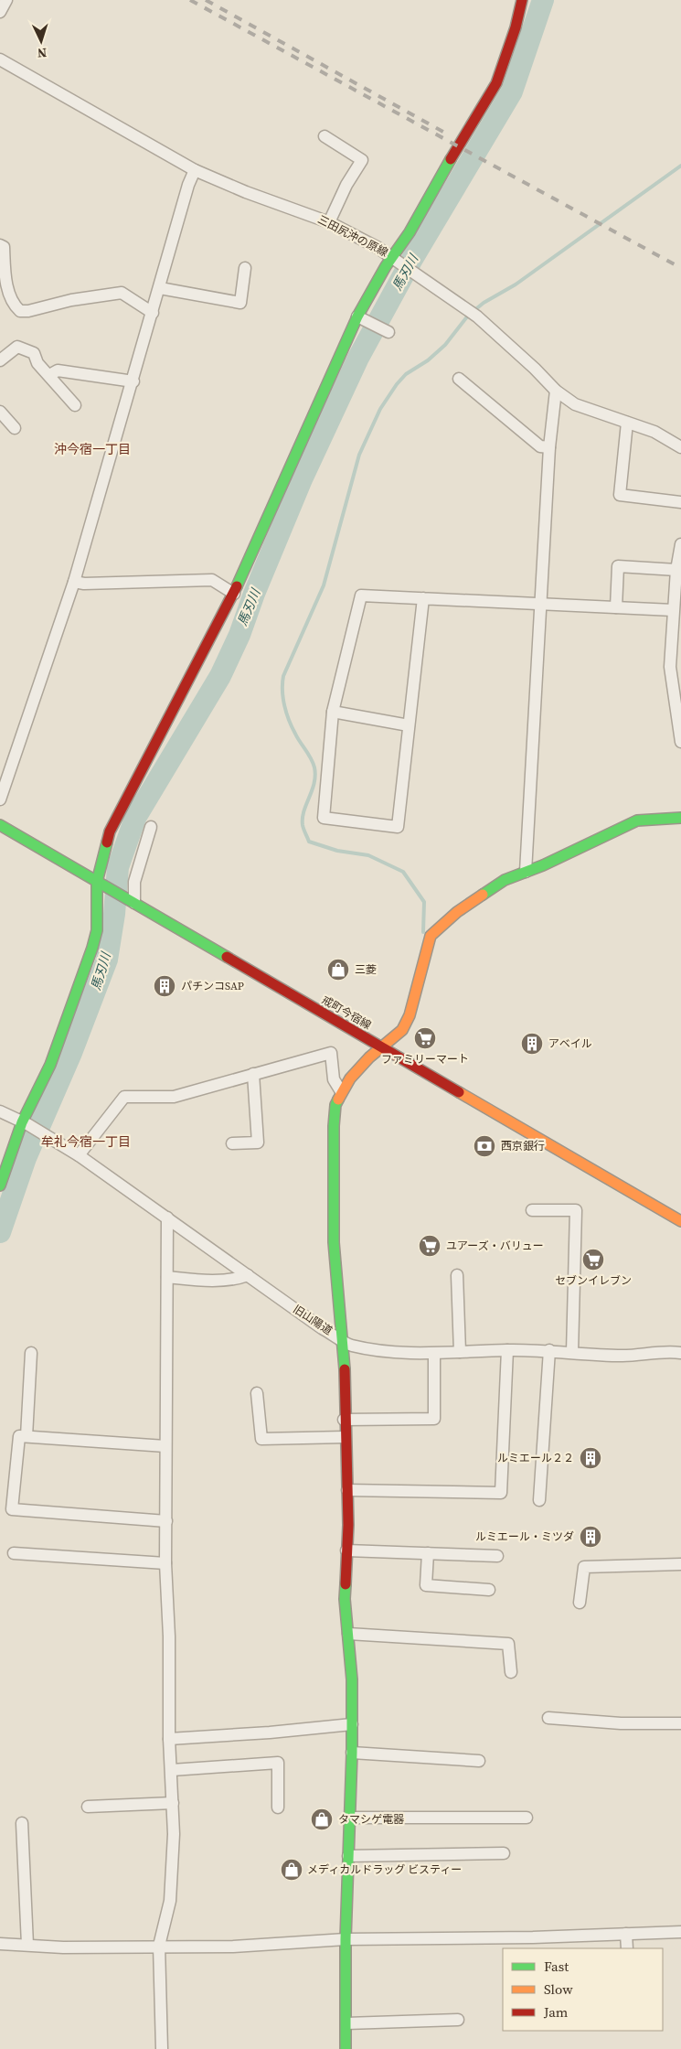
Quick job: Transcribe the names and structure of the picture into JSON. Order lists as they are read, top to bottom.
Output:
{
  "streets": {
    "street": ["三田尻沖の原線", "戒町今宿線", "旧山陽道"]
  },
  "districts": ["沖今宿一丁目", "牟礼今宿一丁目"],
  "water": ["馬刃川"],
  "places": {
    "shop": ["三菱", "タマシゲ電器", "メディカルドラッグ ビスティー"],
    "building": [
      "パチンコSAP",
      "アベイル",
      "ルミエール２２",
      "ルミエール・ミツダ"
    ],
    "supermarket": ["ファミリーマート", "ユアーズ・バリュー", "セブンイレブン"],
    "bank": ["西京銀行"]
  },
  "legend": ["Fast", "Slow", "Jam"],
  "north": "bottom"
}
